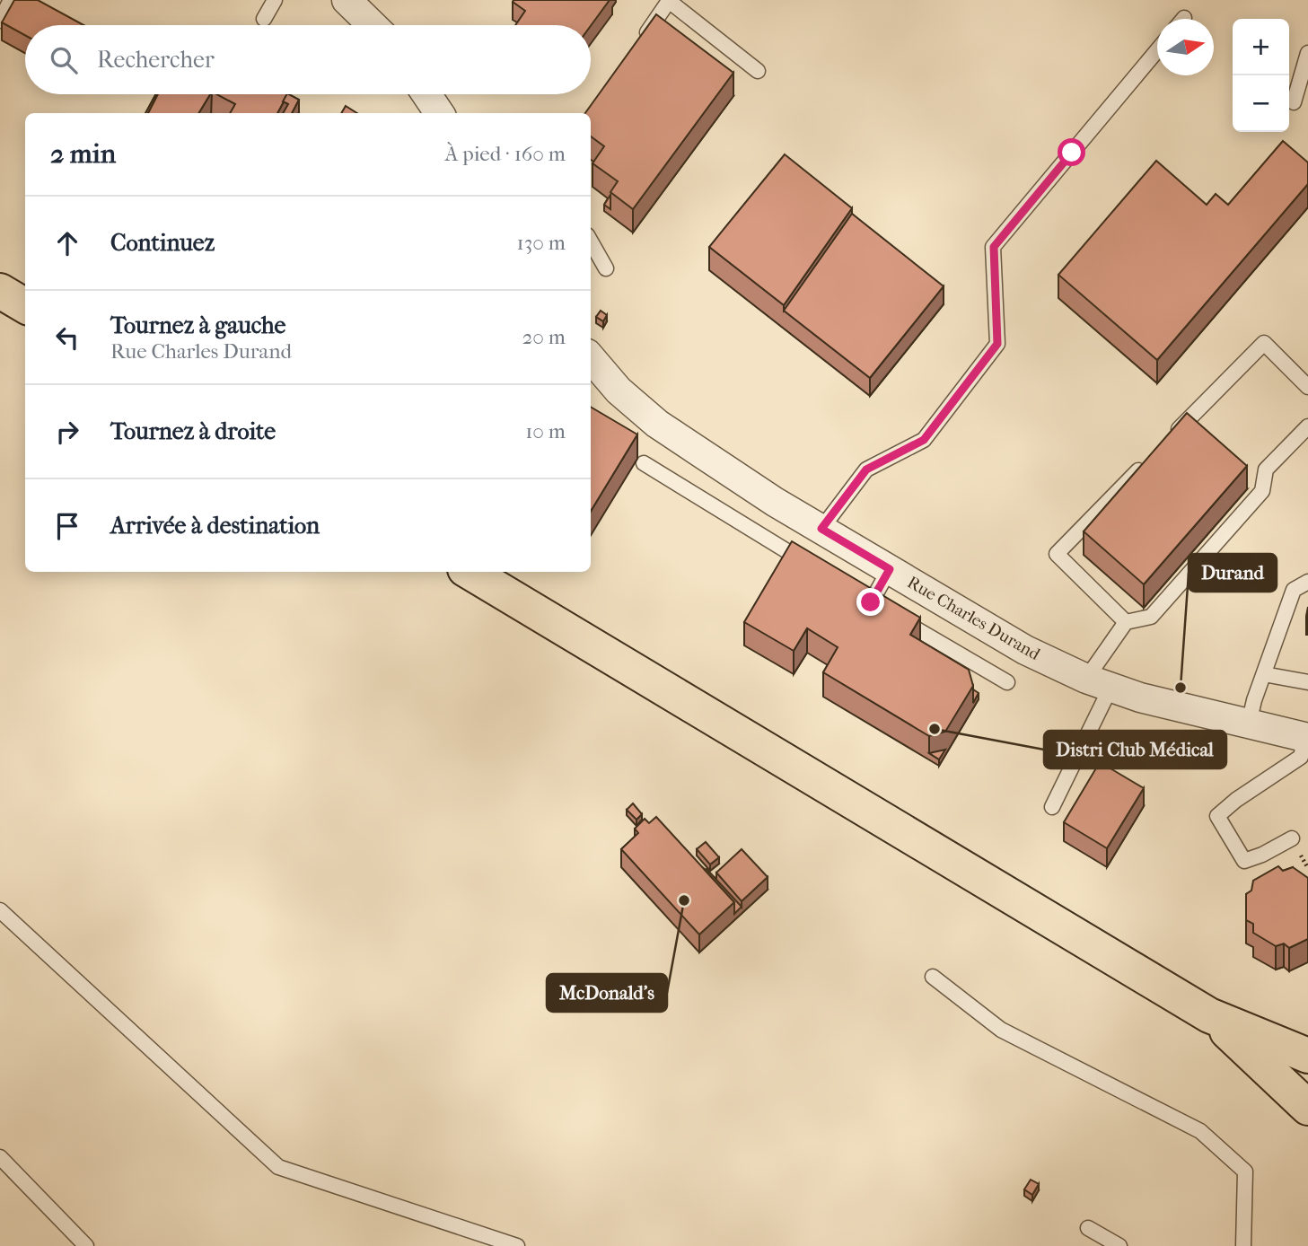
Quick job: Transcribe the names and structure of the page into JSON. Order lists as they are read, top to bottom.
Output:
{
  "streets": {
    "street": ["Rue Charles Durand"]
  },
  "places": ["Durand", "Distri Club Médical", "McDonald's"],
  "north": "right",
  "page": {
    "map_buttons": ["+", "−"],
    "search": "Rechercher",
    "heading": ["2 min", "À pied · 160 m"],
    "list": [
      ["Continuez", "130 m"],
      ["Tournez à gauche", "Rue Charles Durand", "20 m"],
      ["Tournez à droite", "10 m"],
      "Arrivée à destination"
    ]
  }
}
